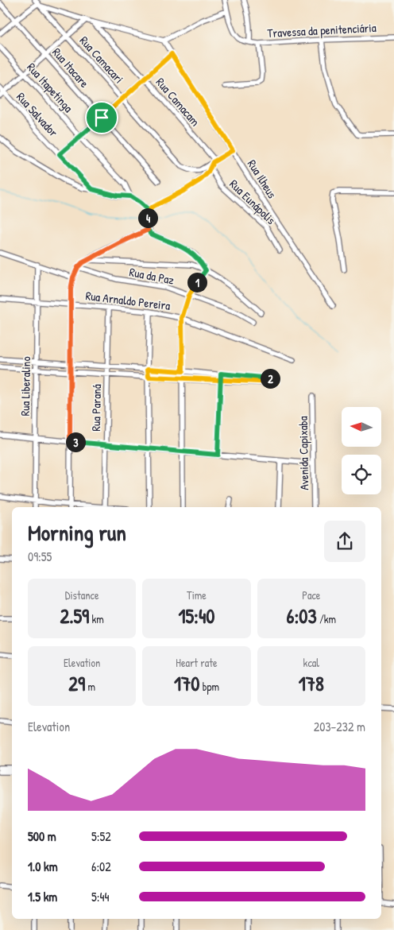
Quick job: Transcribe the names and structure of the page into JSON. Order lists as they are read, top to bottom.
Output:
{
  "streets": {
    "street": [
      "Travessa da penitenciária",
      "Rua Camacari",
      "Rua Itacare",
      "Rua Itapetinga",
      "Rua Camacam",
      "Rua Salvador",
      "Rua Ilheus",
      "Rua Eunápolis",
      "Rua da Paz",
      "Rua Arnaldo Pereira",
      "Rua Liberalino",
      "Rua Paraná",
      "Avenida Capixaba"
    ]
  },
  "crossings": [
    ["Rua Camacari", "Rua Camacam"],
    ["Rua Arnaldo Pereira", "Rua Liberalino"],
    ["Rua Arnaldo Pereira", "Rua Paraná"]
  ],
  "north": "left",
  "page": {
    "pins": [
      "4",
      "1",
      "2",
      "3"
    ],
    "heading": ["Morning run", "09:55"],
    "stats": [
      ["Distance", "2.59 km"],
      ["Time", "15:40"],
      ["Pace", "6:03 /km"],
      ["Elevation", "29 m"],
      ["Heart rate", "170 bpm"],
      ["kcal", "178"]
    ],
    "chart": ["Elevation", "203–232 m"],
    "list": [
      {
        "name": "500 m",
        "note": "5:52"
      },
      {
        "name": "1.0 km",
        "note": "6:02"
      },
      {
        "name": "1.5 km",
        "note": "5:44"
      }
    ]
  }
}
